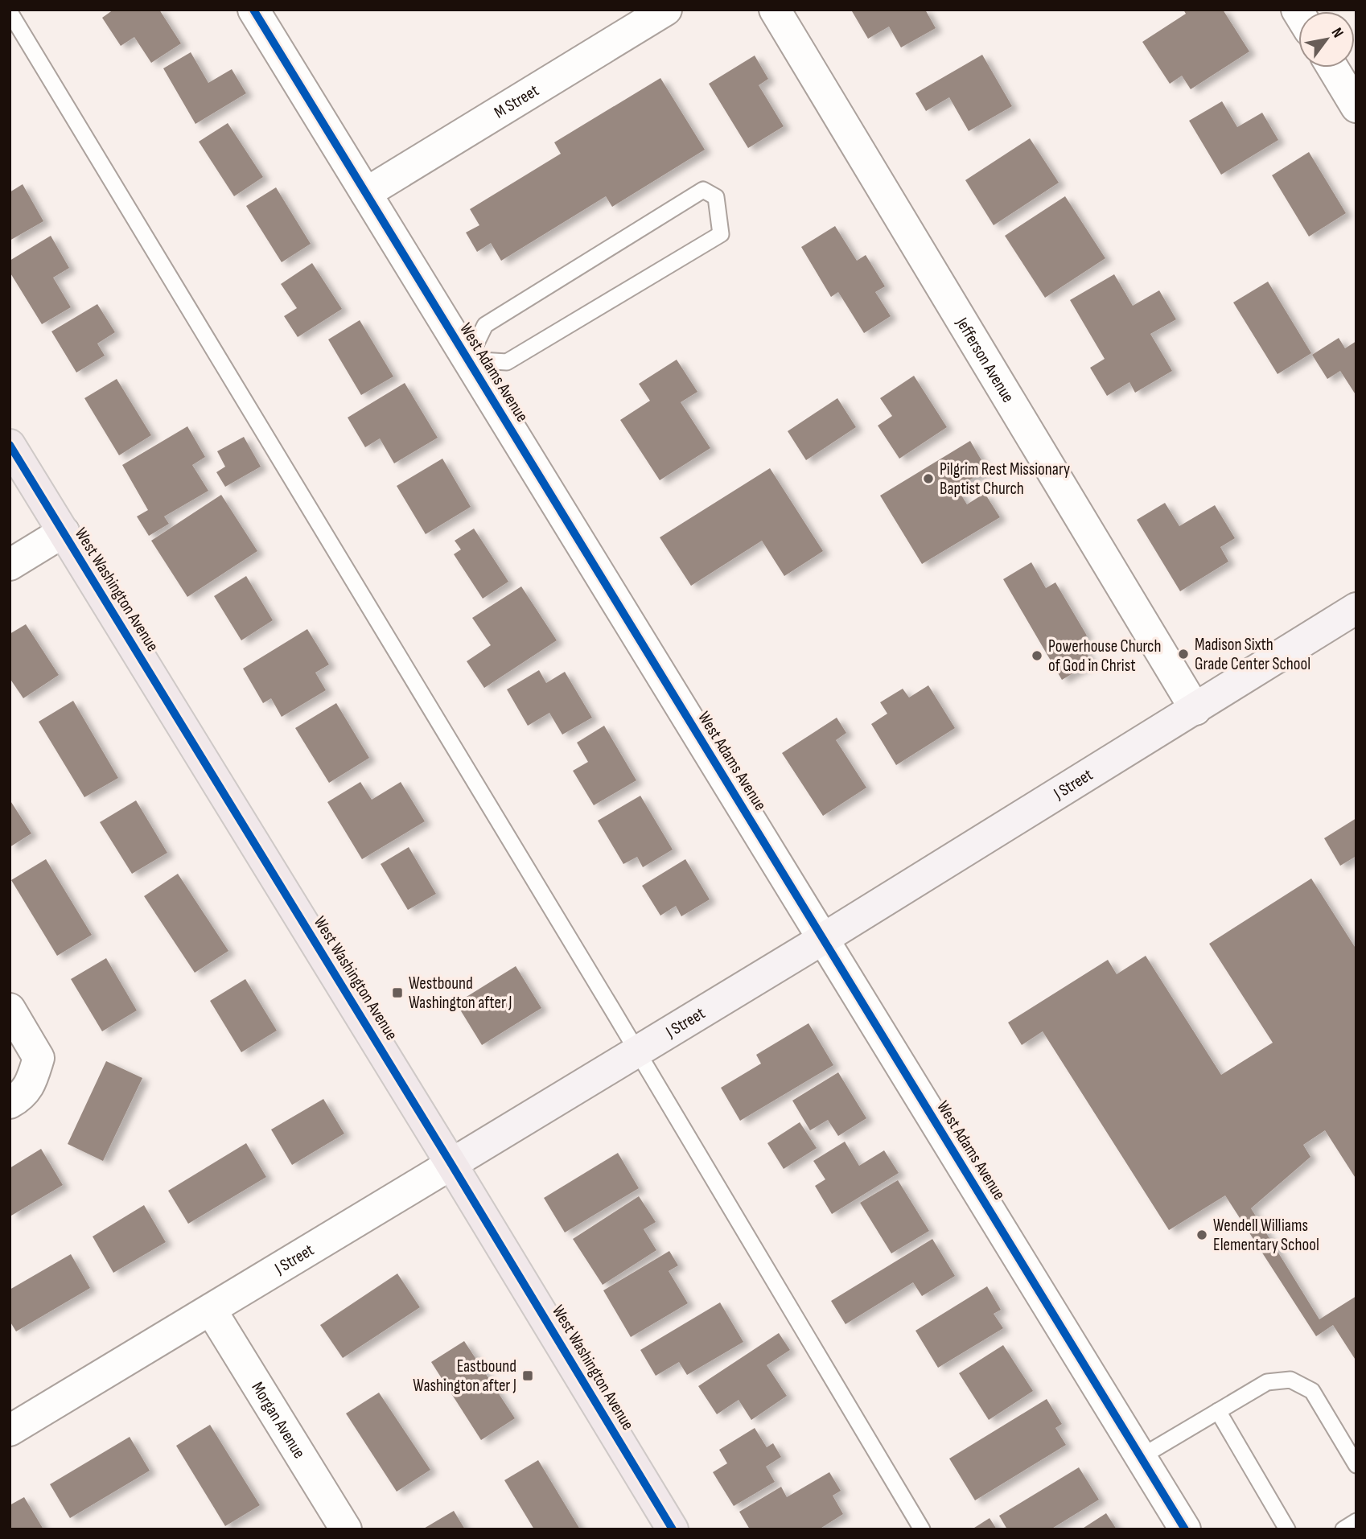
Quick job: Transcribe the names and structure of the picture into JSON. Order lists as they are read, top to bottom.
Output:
{
  "streets": {
    "main road": ["West Washington Avenue"],
    "street": [
      "M Street",
      "Jefferson Avenue",
      "West Adams Avenue",
      "J Street",
      "Morgan Avenue"
    ]
  },
  "crossings": [
    ["M Street", "West Adams Avenue"],
    ["Jefferson Avenue", "J Street"],
    ["West Adams Avenue", "J Street"],
    ["West Washington Avenue", "J Street"],
    ["J Street", "Morgan Avenue"]
  ],
  "places": {
    "other": [
      "Pilgrim Rest Missionary Baptist Church",
      "Madison Sixth Grade Center School",
      "Powerhouse Church of God in Christ",
      "Wendell Williams Elementary School"
    ],
    "transit": ["Westbound Washington after J", "Eastbound Washington after J"]
  },
  "north": "top right"
}
